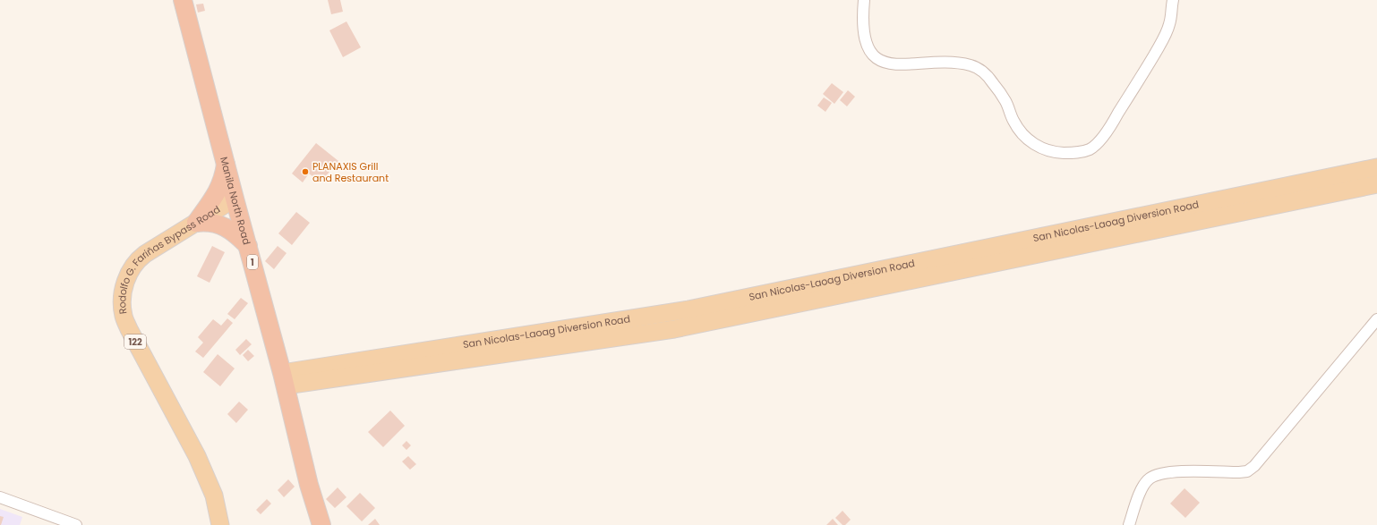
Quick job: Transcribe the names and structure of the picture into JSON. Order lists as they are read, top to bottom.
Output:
{
  "streets": {
    "highway": ["Manila North Road", "1"],
    "main road": ["San Nicolas-Laoag Diversion Road", "Rodolfo G. Fariñas Bypass Road", "122"]
  },
  "crossings": [
    ["Manila North Road", "San Nicolas-Laoag Diversion Road"],
    ["Manila North Road", "Rodolfo G. Fariñas Bypass Road"]
  ],
  "places": ["PLANAXIS Grill and Restaurant"]
}
